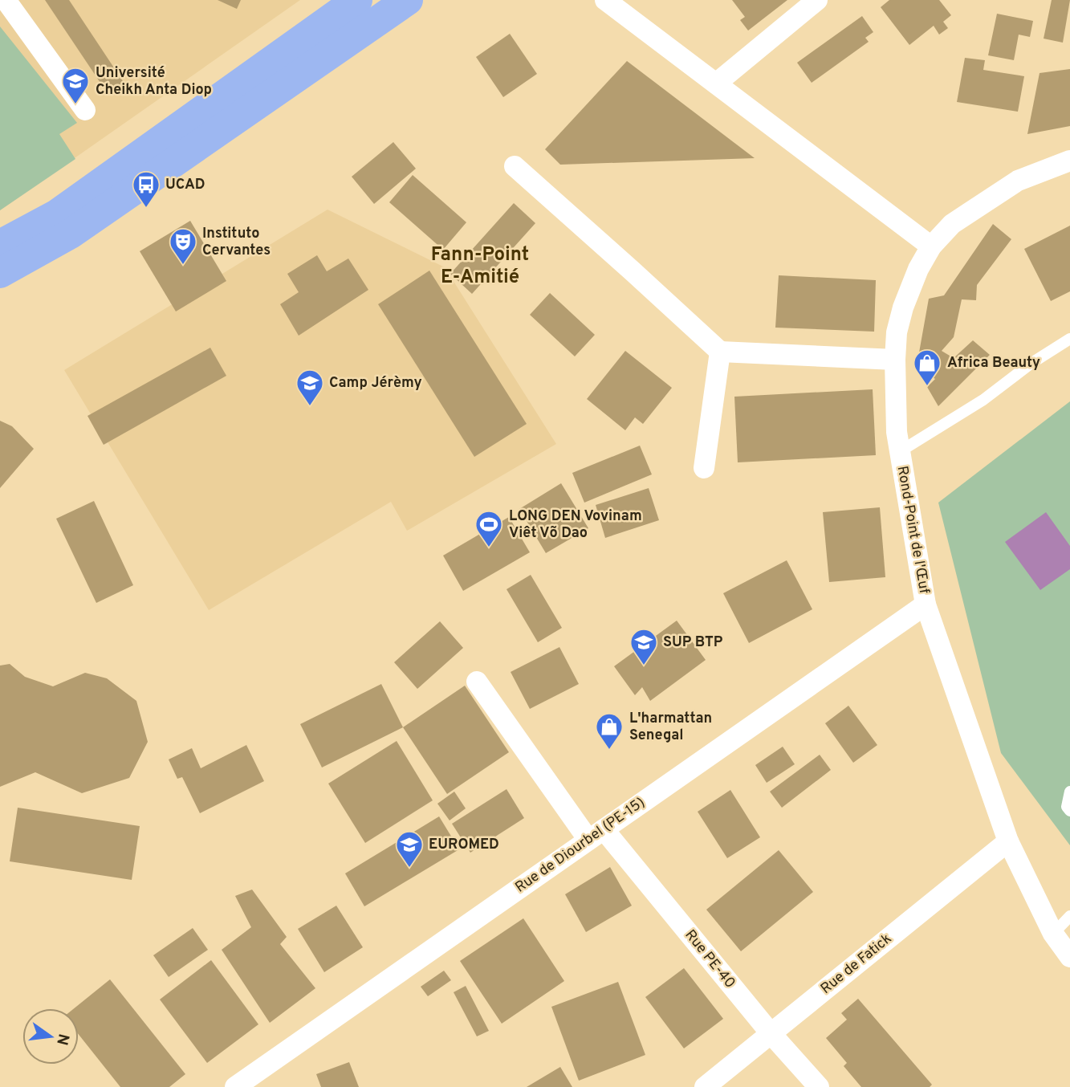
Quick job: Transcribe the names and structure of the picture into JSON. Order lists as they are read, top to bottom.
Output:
{
  "streets": {
    "street": [
      "Rond-Point de l'Œuf",
      "Rue de Diourbel (PE-15)",
      "Rue PE-40",
      "Rue de Fatick"
    ]
  },
  "crossings": [
    ["Rond-Point de l'Œuf", "Rue de Diourbel (PE-15)"],
    ["Rond-Point de l'Œuf", "Rue de Fatick"],
    ["Rue de Diourbel (PE-15)", "Rue PE-40"],
    ["Rue PE-40", "Rue de Fatick"]
  ],
  "districts": ["Fann-Point E-Amitié"],
  "places": {
    "school or university": [
      "Université Cheikh Anta Diop",
      "Camp Jérèmy",
      "SUP BTP",
      "EUROMED"
    ],
    "bus stop": ["UCAD"],
    "theatre": ["Instituto Cervantes"],
    "shop": ["Africa Beauty", "L'harmattan Senegal"],
    "sports": ["LONG DEN Vovinam Viêt Võ Dao"]
  },
  "north": "right"
}
